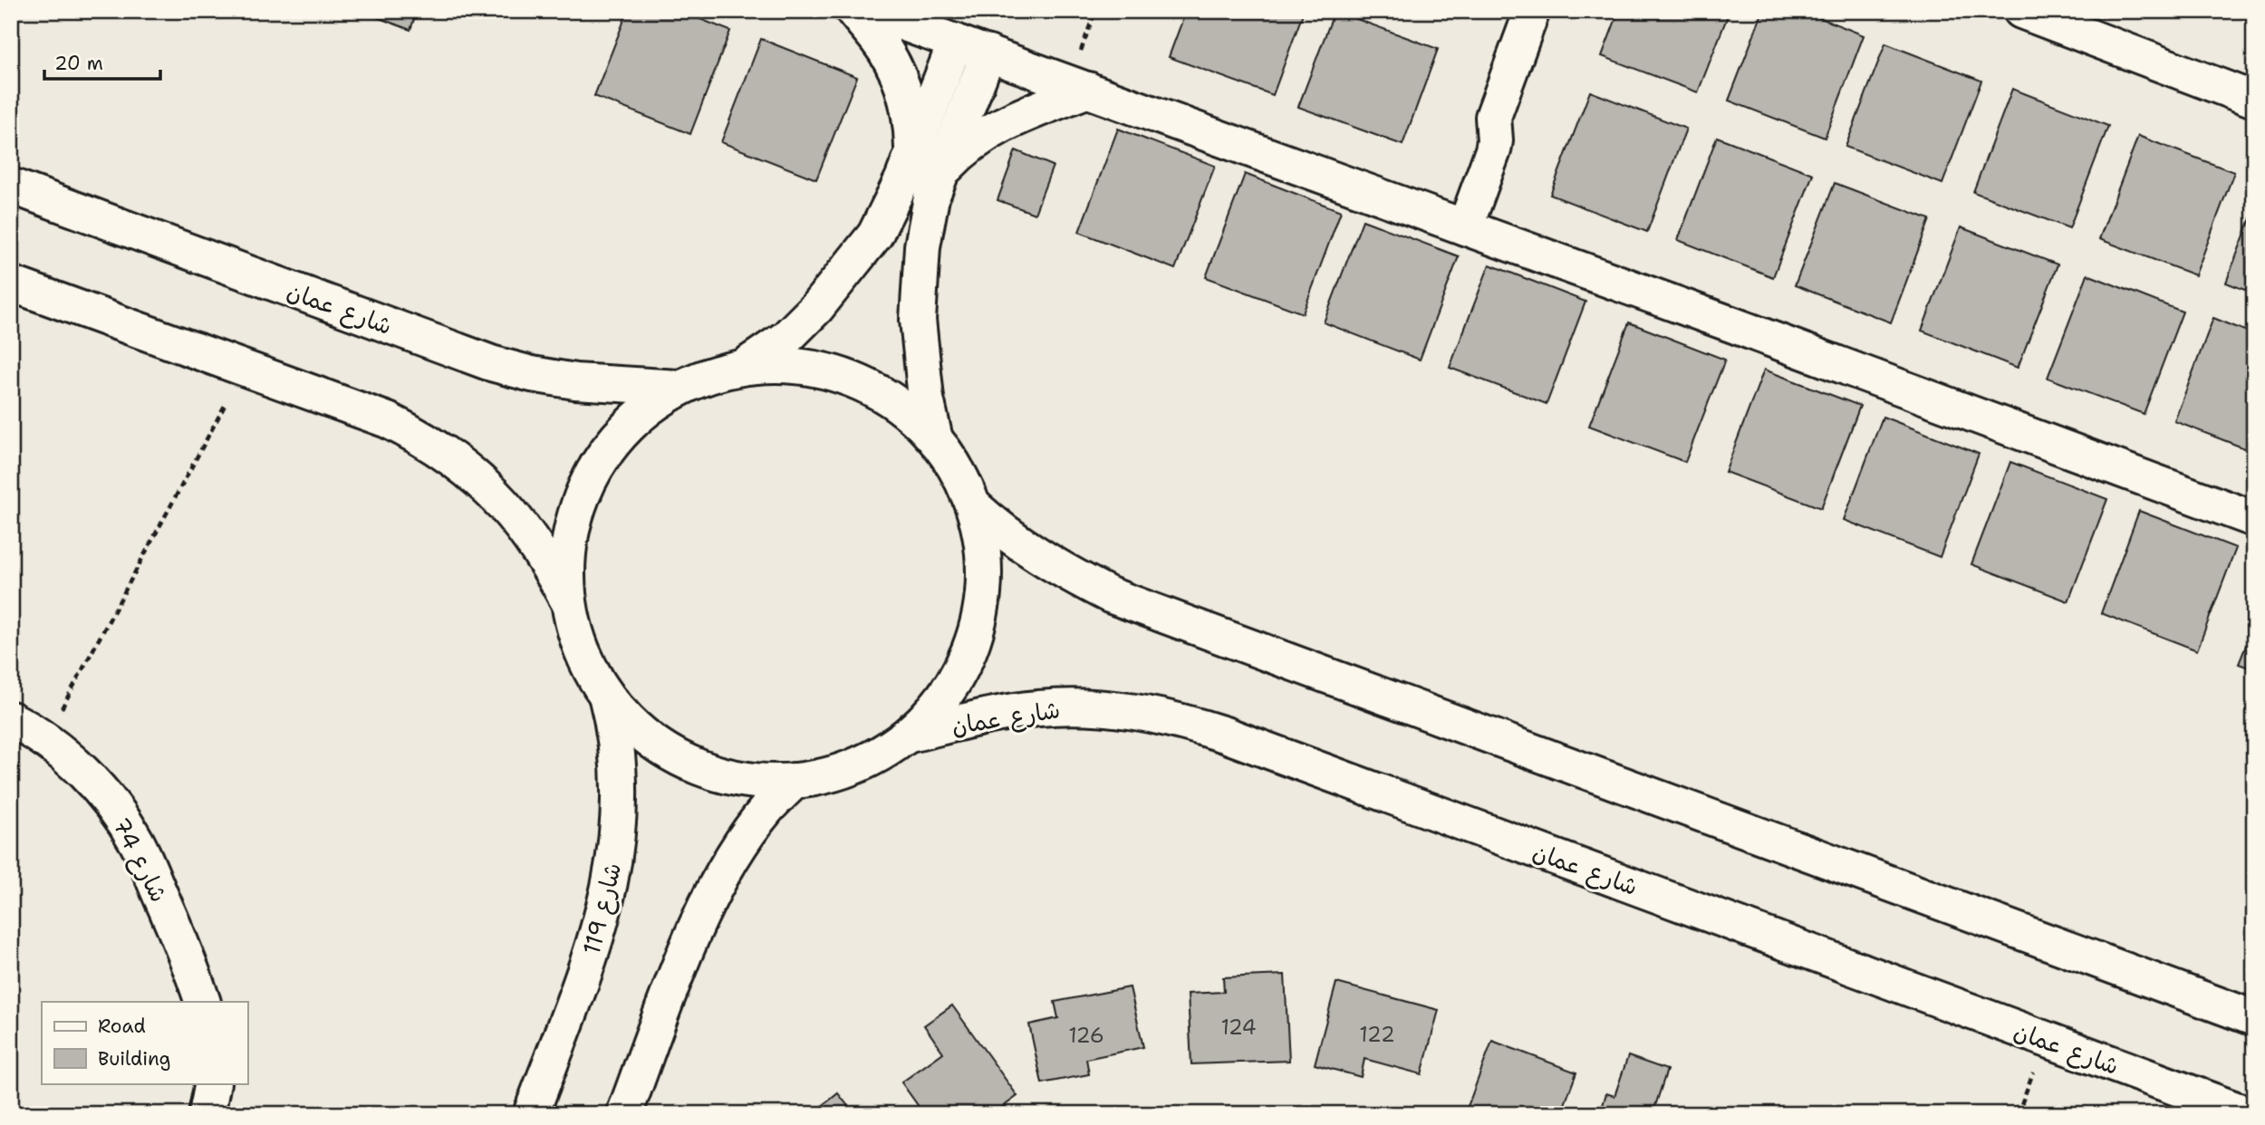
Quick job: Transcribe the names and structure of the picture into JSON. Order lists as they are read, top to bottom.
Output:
{
  "streets": {
    "main road": ["شارع عمان", "شارع 74", "شارع 119"]
  },
  "house_numbers": ["124", "122", "126"],
  "legend": ["Road", "Building"],
  "scale_bar": "20 m"
}
